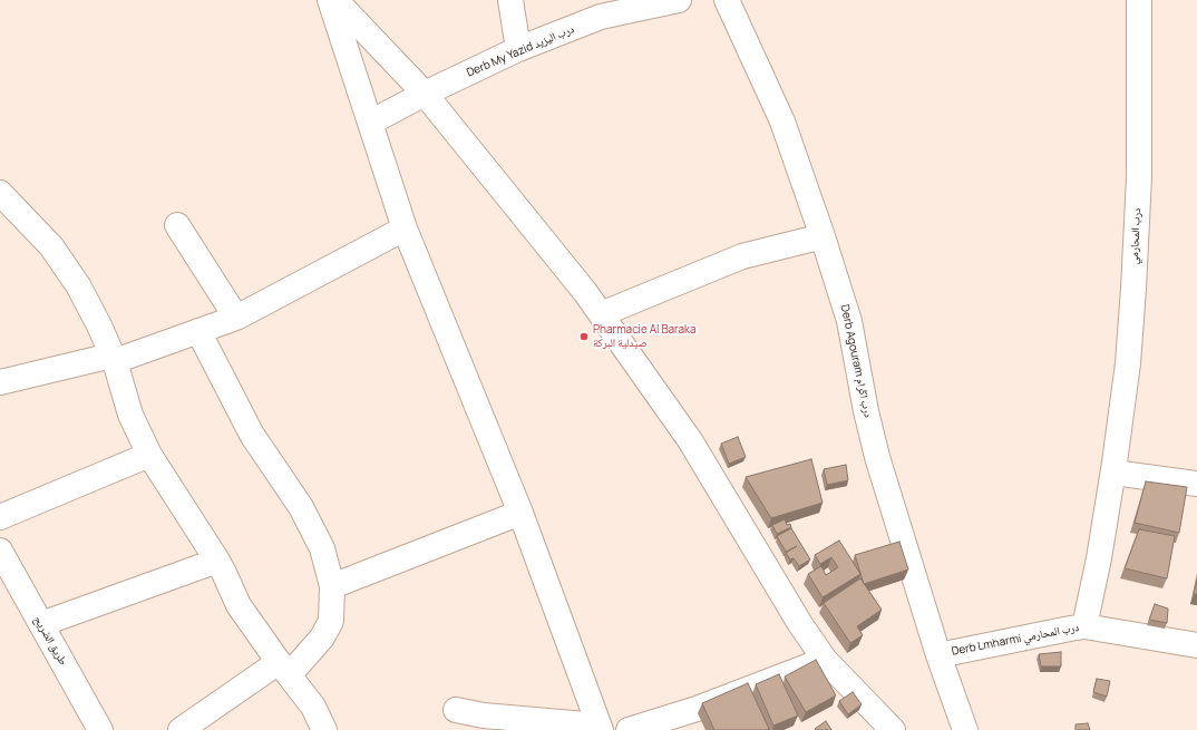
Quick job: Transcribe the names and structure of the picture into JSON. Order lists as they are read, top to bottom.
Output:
{
  "streets": {
    "street": [
      "Derb My Yazid درب اليزيد",
      "درب المحارمي",
      "Derb Agouram درب اڭرام",
      "Derb Lmharmi درب المحارمي",
      "طريق الضريح"
    ]
  },
  "crossings": [
    ["درب المحارمي", "Derb Lmharmi درب المحارمي"],
    ["Derb Agouram درب اڭرام", "Derb Lmharmi درب المحارمي"]
  ],
  "places": ["Pharmacie Al Baraka صيدلية البركة"]
}
